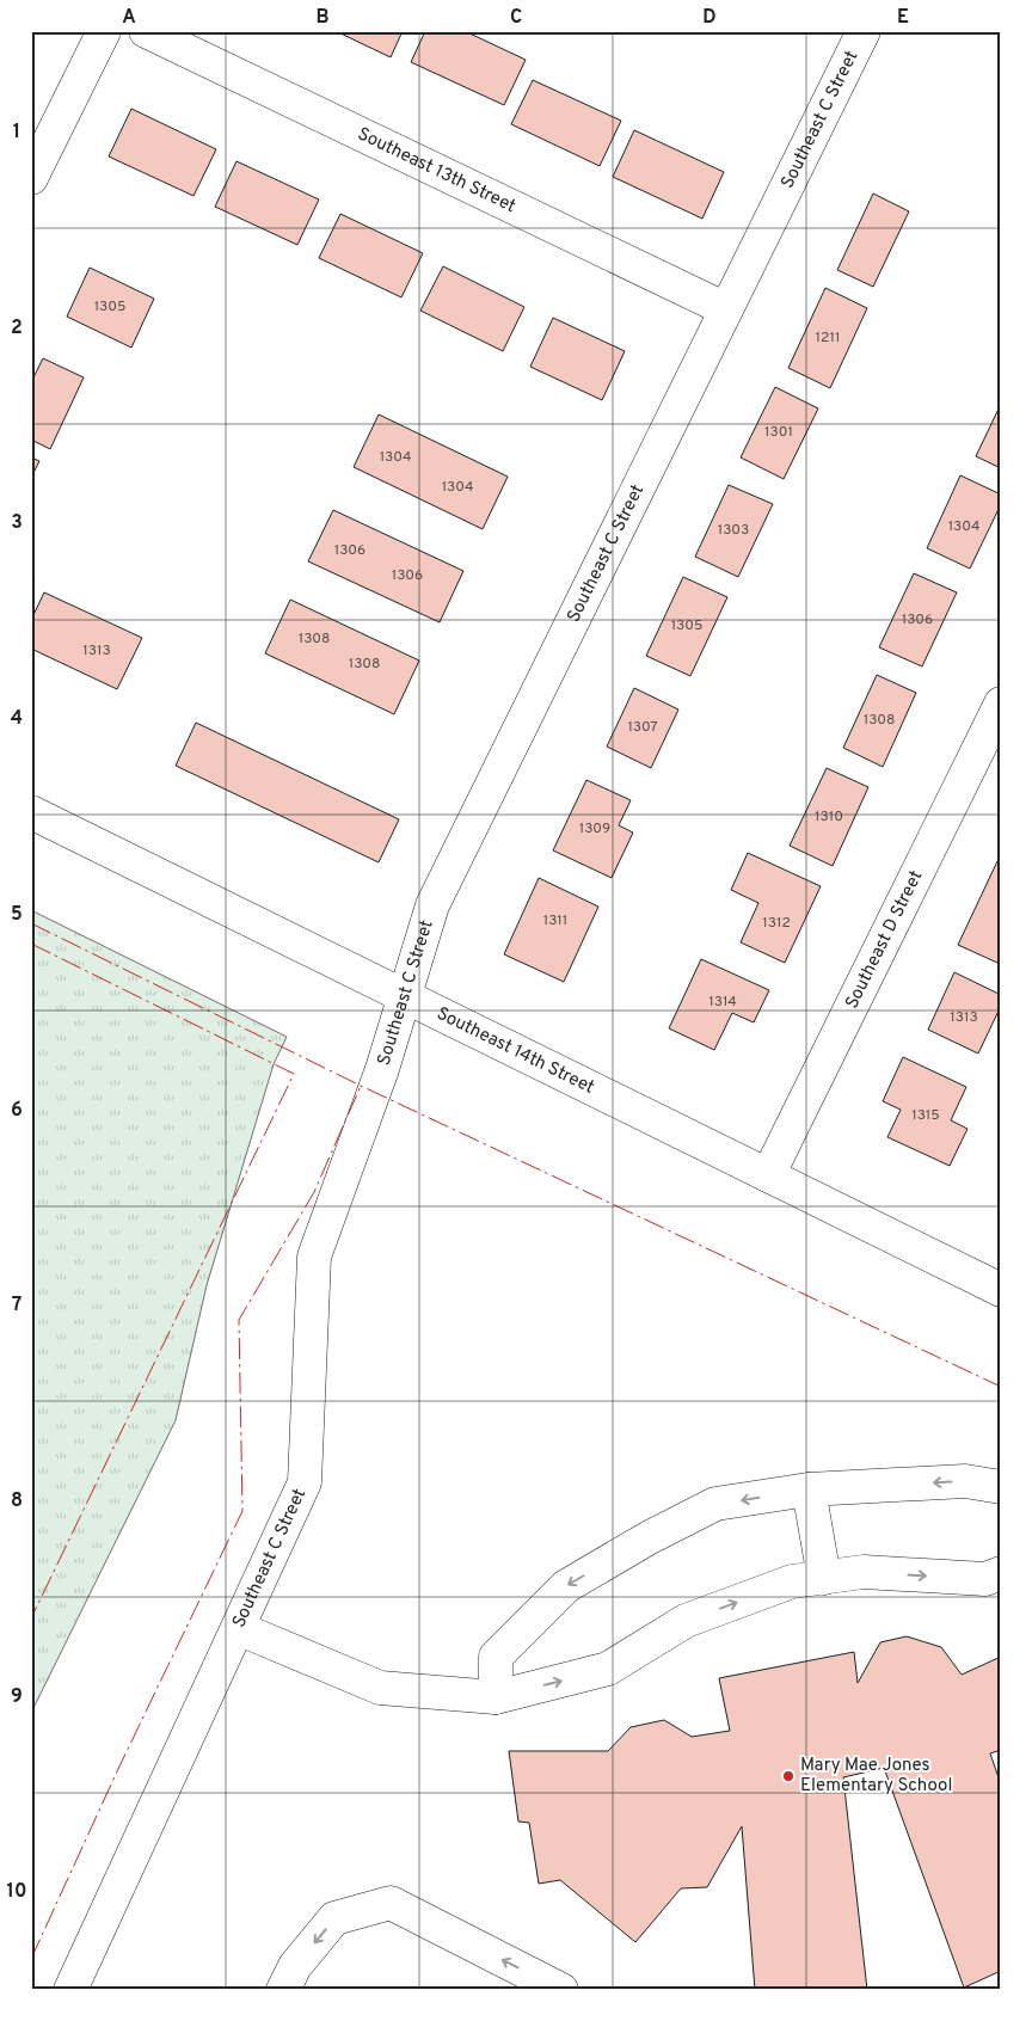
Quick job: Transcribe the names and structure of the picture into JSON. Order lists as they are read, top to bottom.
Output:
{
  "streets": {
    "street": [
      "Southeast C Street",
      "Southeast 13th Street",
      "Southeast D Street",
      "Southeast 14th Street"
    ]
  },
  "crossings": [
    ["Southeast C Street", "Southeast 13th Street"],
    ["Southeast C Street", "Southeast 14th Street"],
    ["Southeast D Street", "Southeast 14th Street"]
  ],
  "places": ["Mary Mae Jones Elementary School"],
  "house_numbers": [
    "1305",
    "1211",
    "1301",
    "1304",
    "1304",
    "1304",
    "1303",
    "1306",
    "1306",
    "1306",
    "1305",
    "1308",
    "1313",
    "1308",
    "1308",
    "1307",
    "1310",
    "1309",
    "1311",
    "1312",
    "1314",
    "1313",
    "1315"
  ],
  "grid": {
    "columns": [
      "A",
      "B",
      "C",
      "D",
      "E"
    ],
    "rows": [
      "1",
      "2",
      "3",
      "4",
      "5",
      "6",
      "7",
      "8",
      "9",
      "10"
    ]
  }
}
